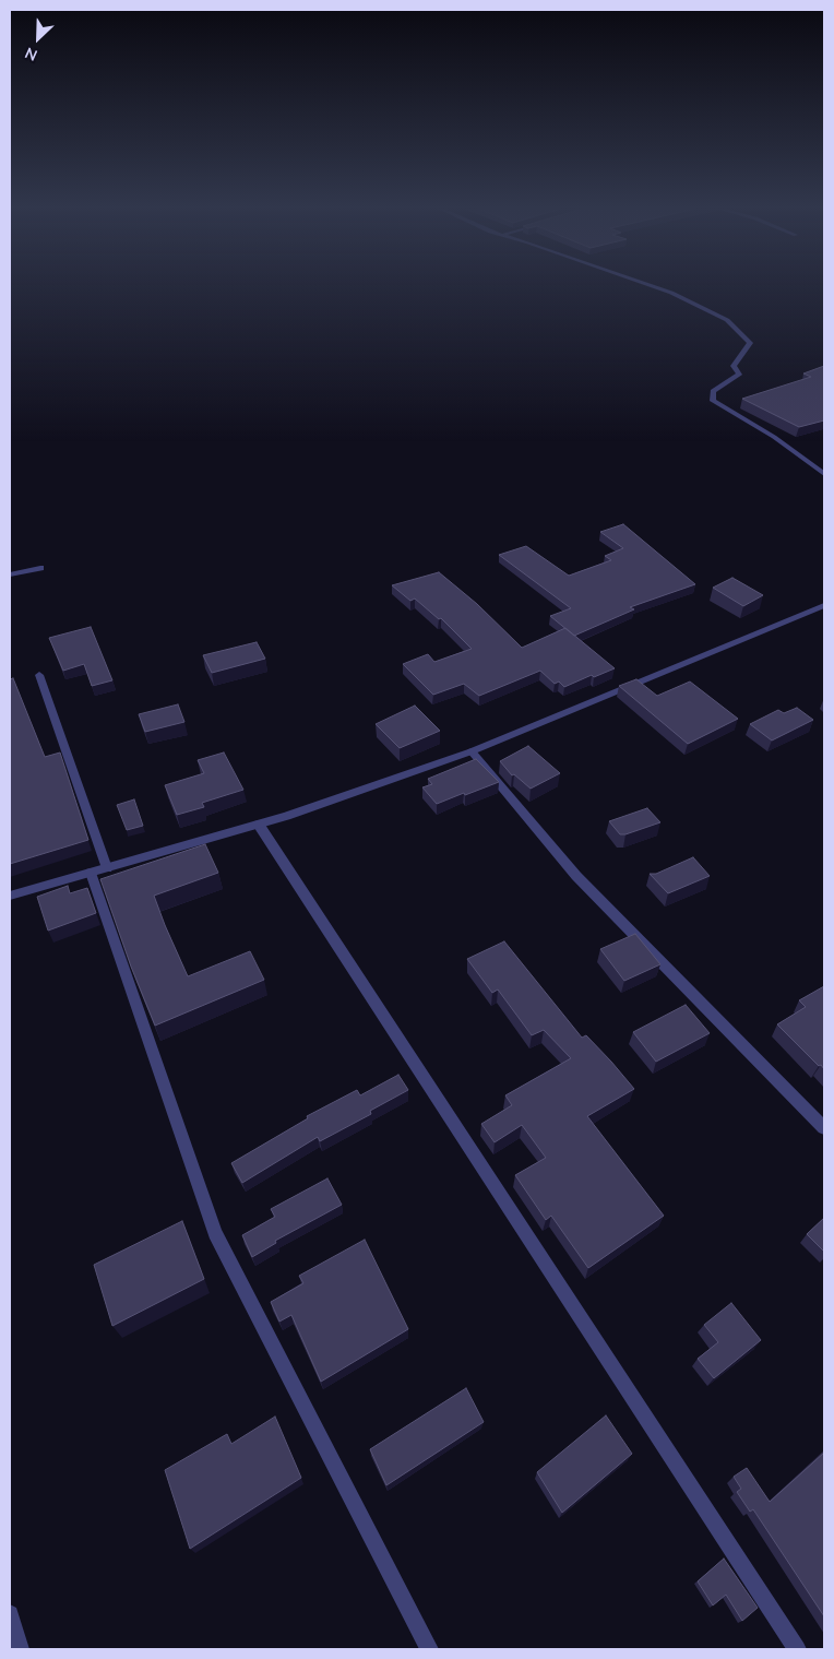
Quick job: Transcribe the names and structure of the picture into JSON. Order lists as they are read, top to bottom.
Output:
{
  "north": "bottom left"
}
